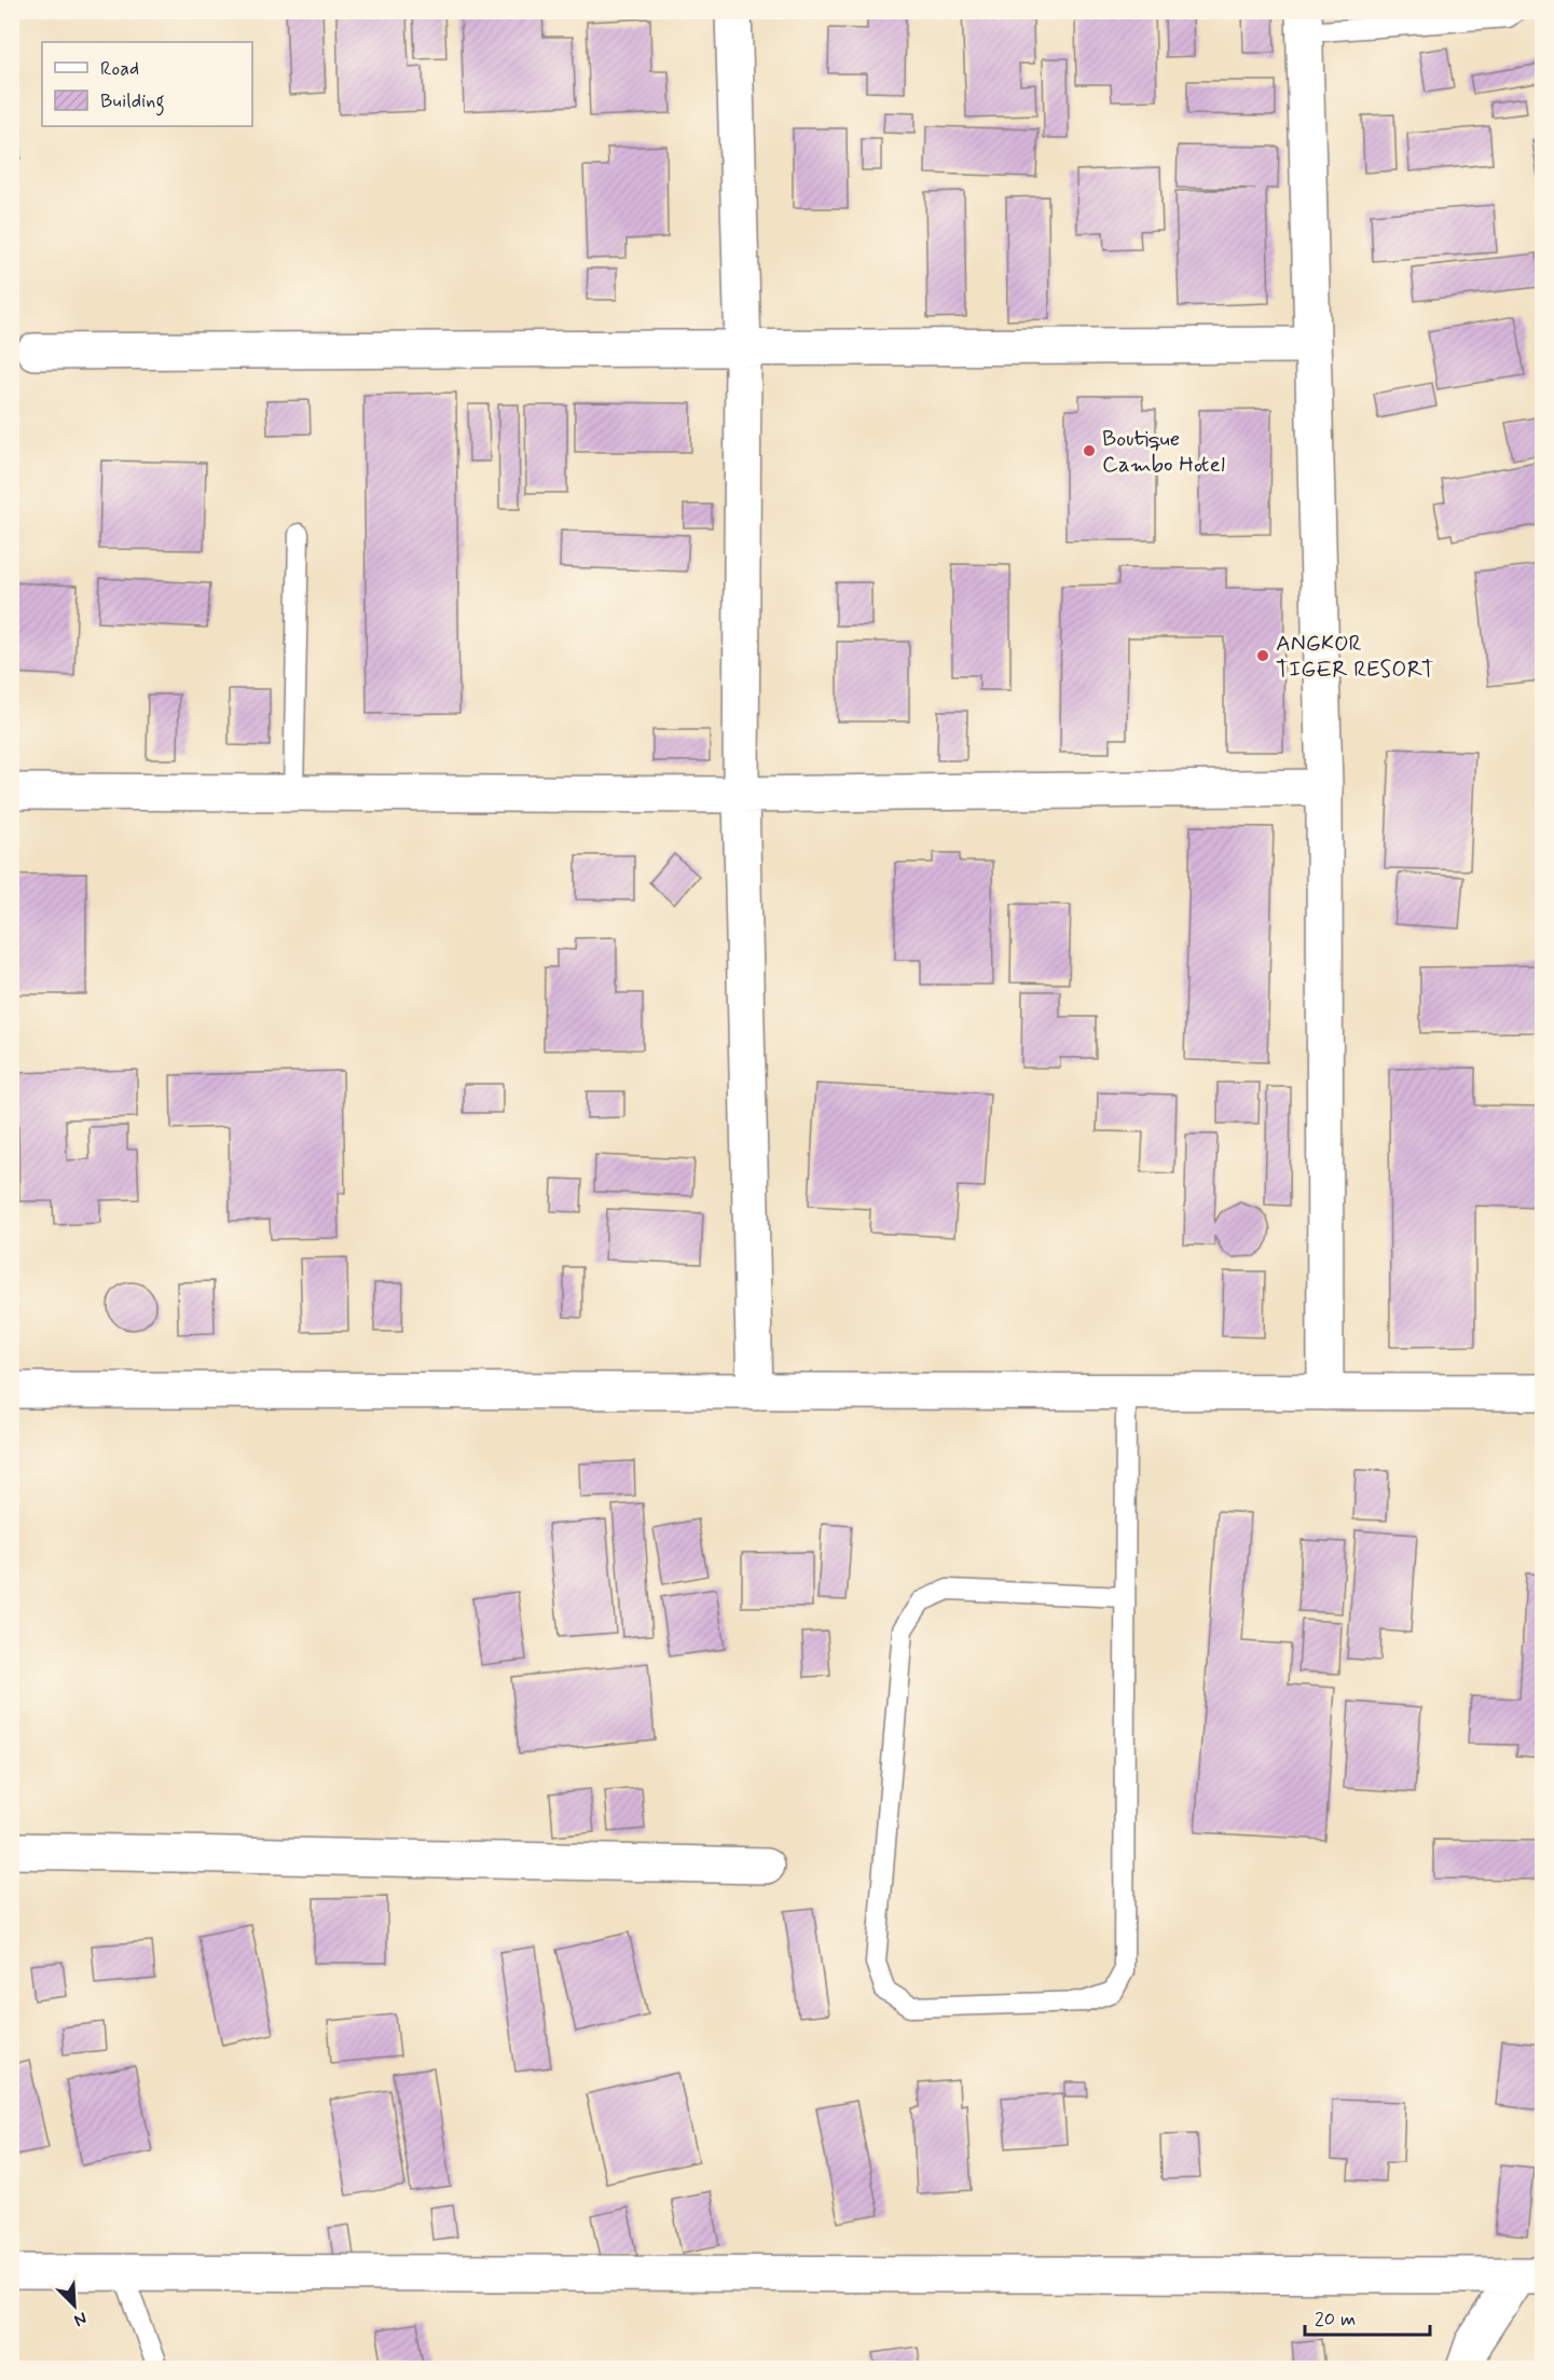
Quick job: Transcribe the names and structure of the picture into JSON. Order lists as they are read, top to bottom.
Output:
{
  "places": ["Boutique Cambo Hotel", "ANGKOR TIGER RESORT"],
  "legend": ["Road", "Building"],
  "scale_bar": "20 m",
  "north": "bottom right"
}
